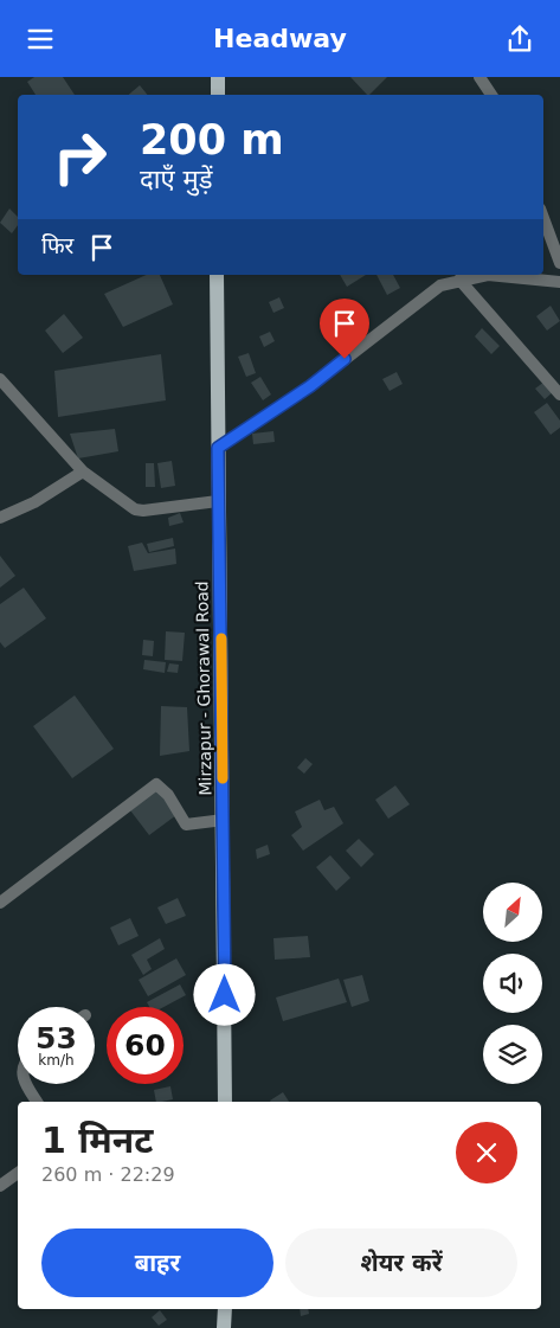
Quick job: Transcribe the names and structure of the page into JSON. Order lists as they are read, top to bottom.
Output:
{
  "streets": {
    "main road": ["Mirzapur - Ghorawal Road"]
  },
  "north": "top right",
  "page": {
    "header": "Headway",
    "turn": ["200 m", "दाएँ मुड़ें"],
    "then": "फिर",
    "speed": "53 km/h",
    "limit": "60",
    "heading": ["1 मिनट", "260 m · 22:29"],
    "buttons": ["बाहर", "शेयर करें"]
  }
}
